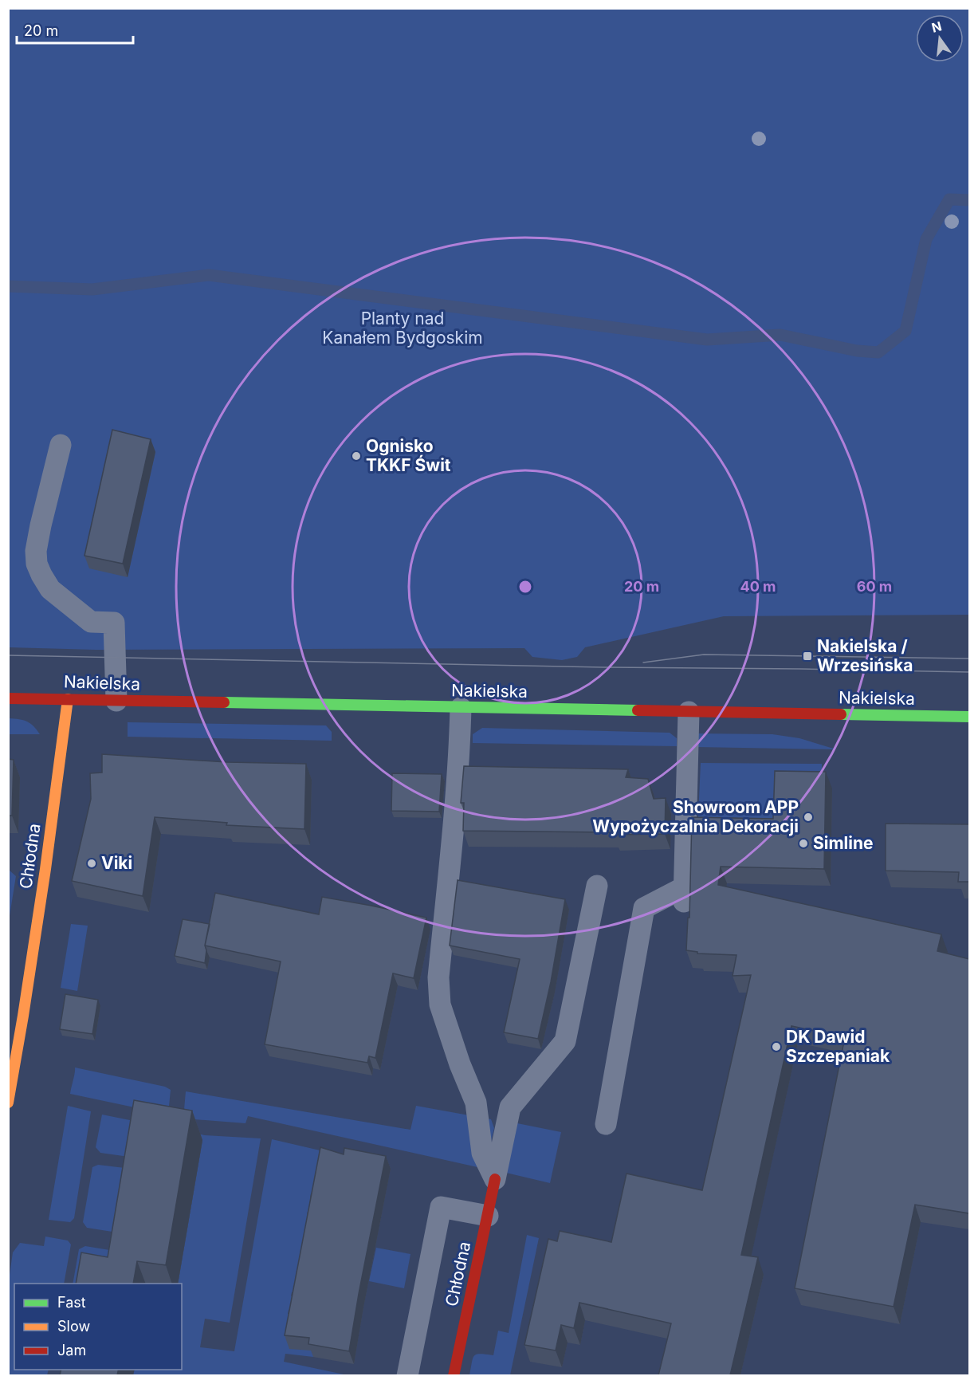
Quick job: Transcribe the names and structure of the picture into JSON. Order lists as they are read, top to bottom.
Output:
{
  "streets": {
    "main road": ["Nakielska", "Chłodna"]
  },
  "crossings": [
    ["Nakielska", "Chłodna"]
  ],
  "parks": ["Planty nad Kanałem Bydgoskim"],
  "places": {
    "other": [
      "Ognisko TKKF Świt",
      "Showroom APP Wypożyczalnia Dekoracji",
      "Simline",
      "Viki",
      "DK Dawid Szczepaniak"
    ],
    "transit": ["Nakielska / Wrzesińska"]
  },
  "legend": ["Fast", "Slow", "Jam"],
  "scale_bar": "20 m",
  "north": "top",
  "rings": ["20 m", "40 m", "60 m"]
}
